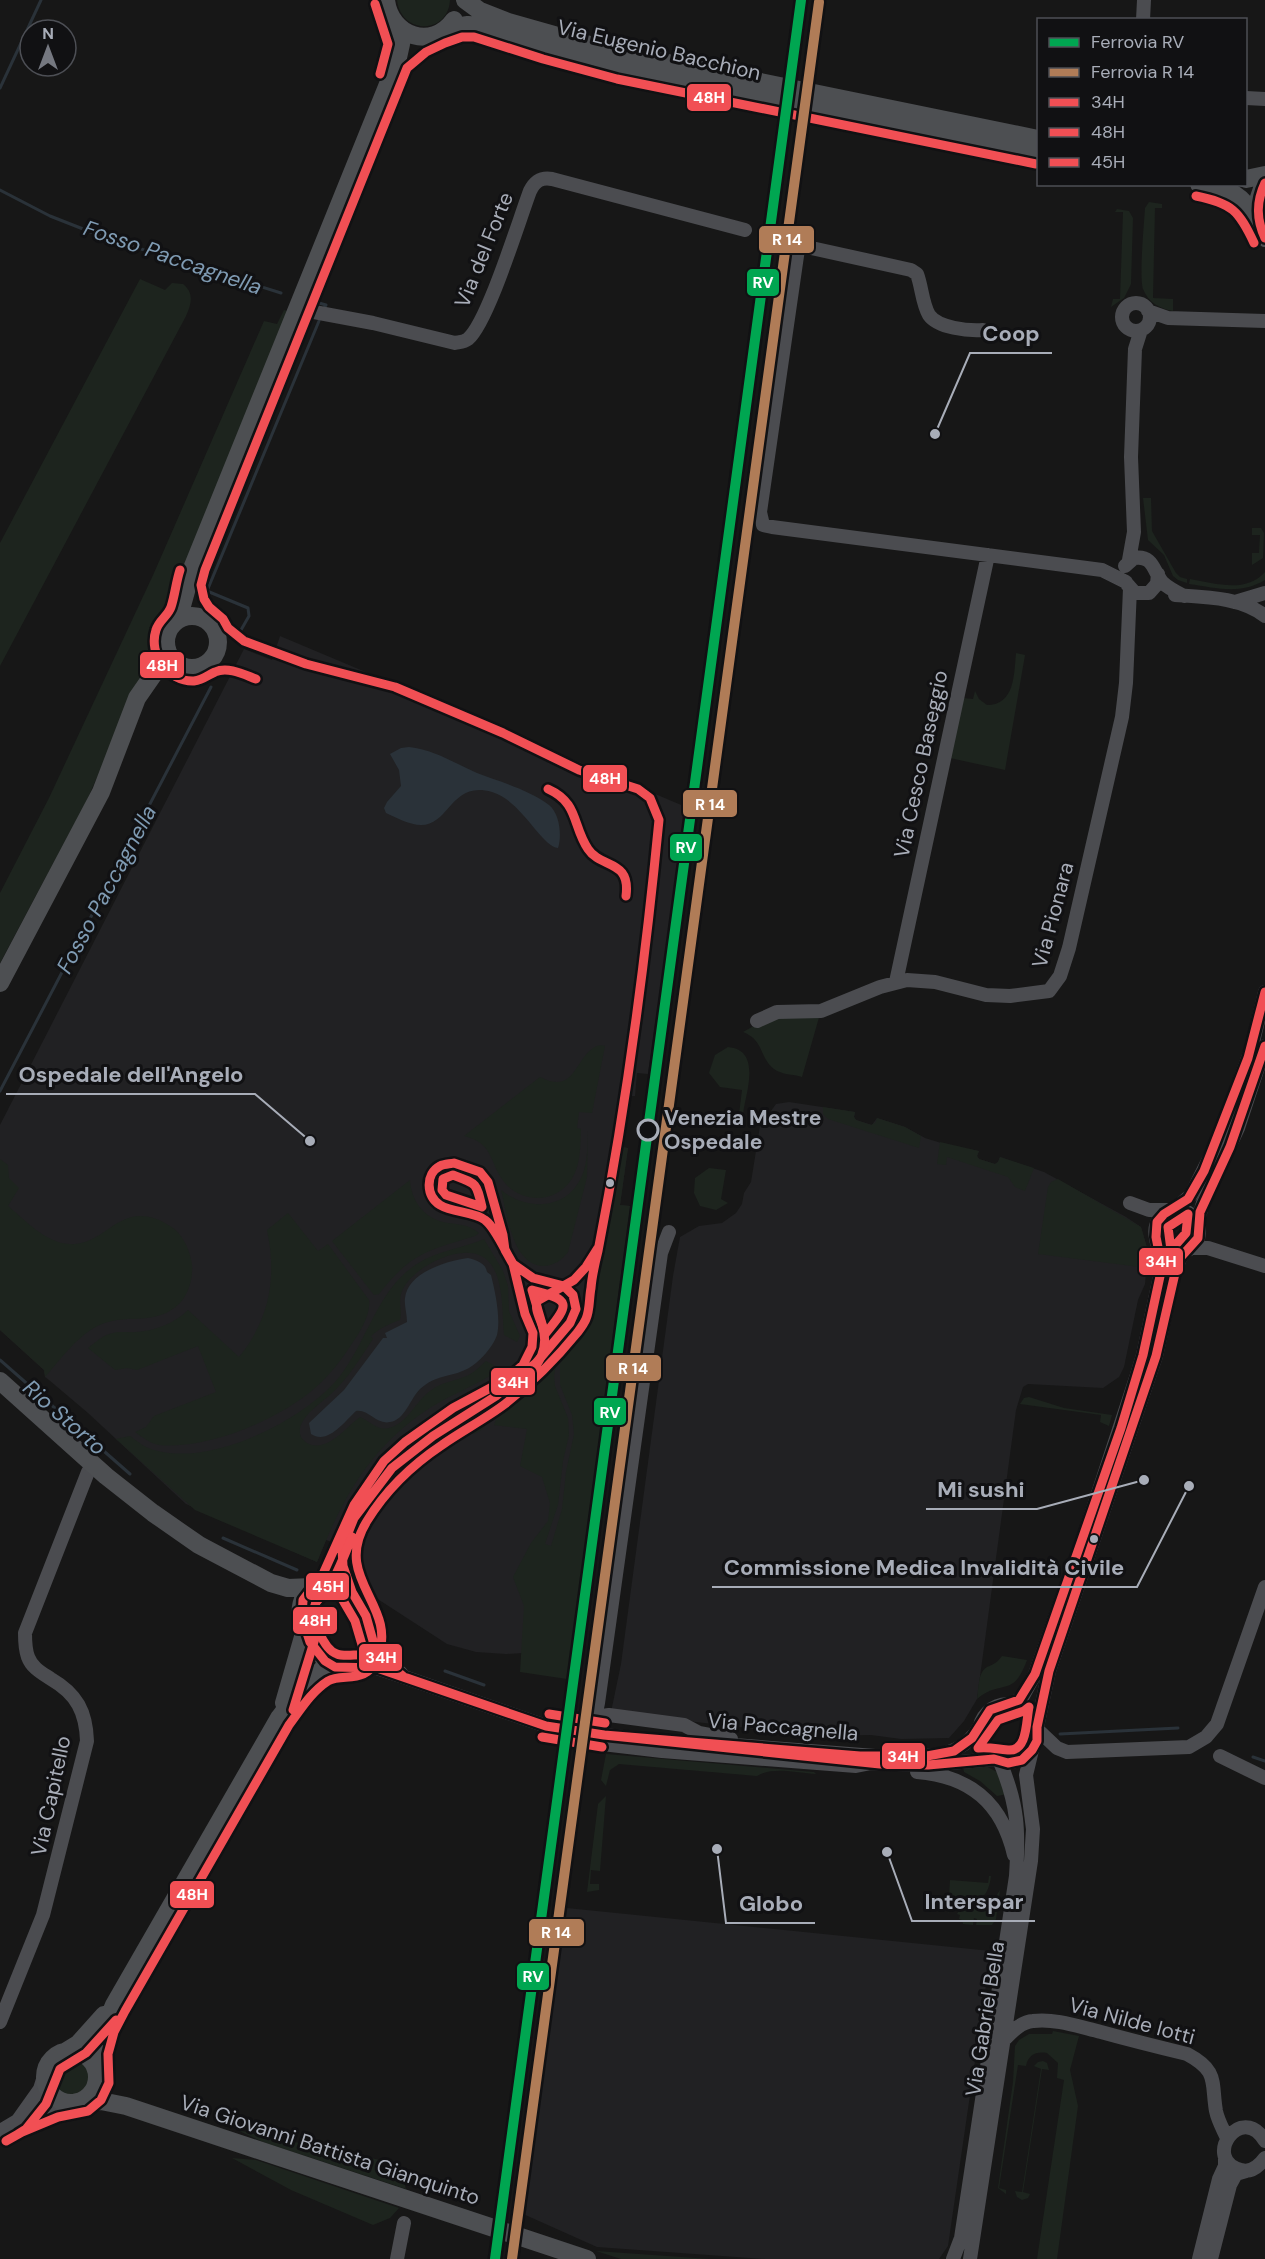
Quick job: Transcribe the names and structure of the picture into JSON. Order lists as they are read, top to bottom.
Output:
{
  "streets": {
    "main road": ["Via Eugenio Bacchion", "Via Giovanni Battista Gianquinto"],
    "street": [
      "Via del Forte",
      "Via Cesco Baseggio",
      "Via Pionara",
      "Via Paccagnella",
      "Via Capitello",
      "Via Gabriel Bella",
      "Via Nilde Iotti"
    ]
  },
  "crossings": [
    ["Via Cesco Baseggio", "Via Pionara"],
    ["Via Paccagnella", "Via Gabriel Bella"]
  ],
  "water": ["Fosso Paccagnella", "Rio Storto"],
  "places": [
    "Coop",
    "Venezia Mestre Ospedale",
    "Ospedale dell'Angelo",
    "Mi sushi",
    "Commissione Medica Invalidità Civile",
    "Globo",
    "Interspar"
  ],
  "lines": [
    "rail line RV",
    "transit line 48H",
    "transit line 34H",
    "transit line 45H"
  ],
  "legend": [
    "Ferrovia RV",
    "Ferrovia R 14",
    "34H",
    "48H",
    "45H"
  ],
  "north": "top"
}
